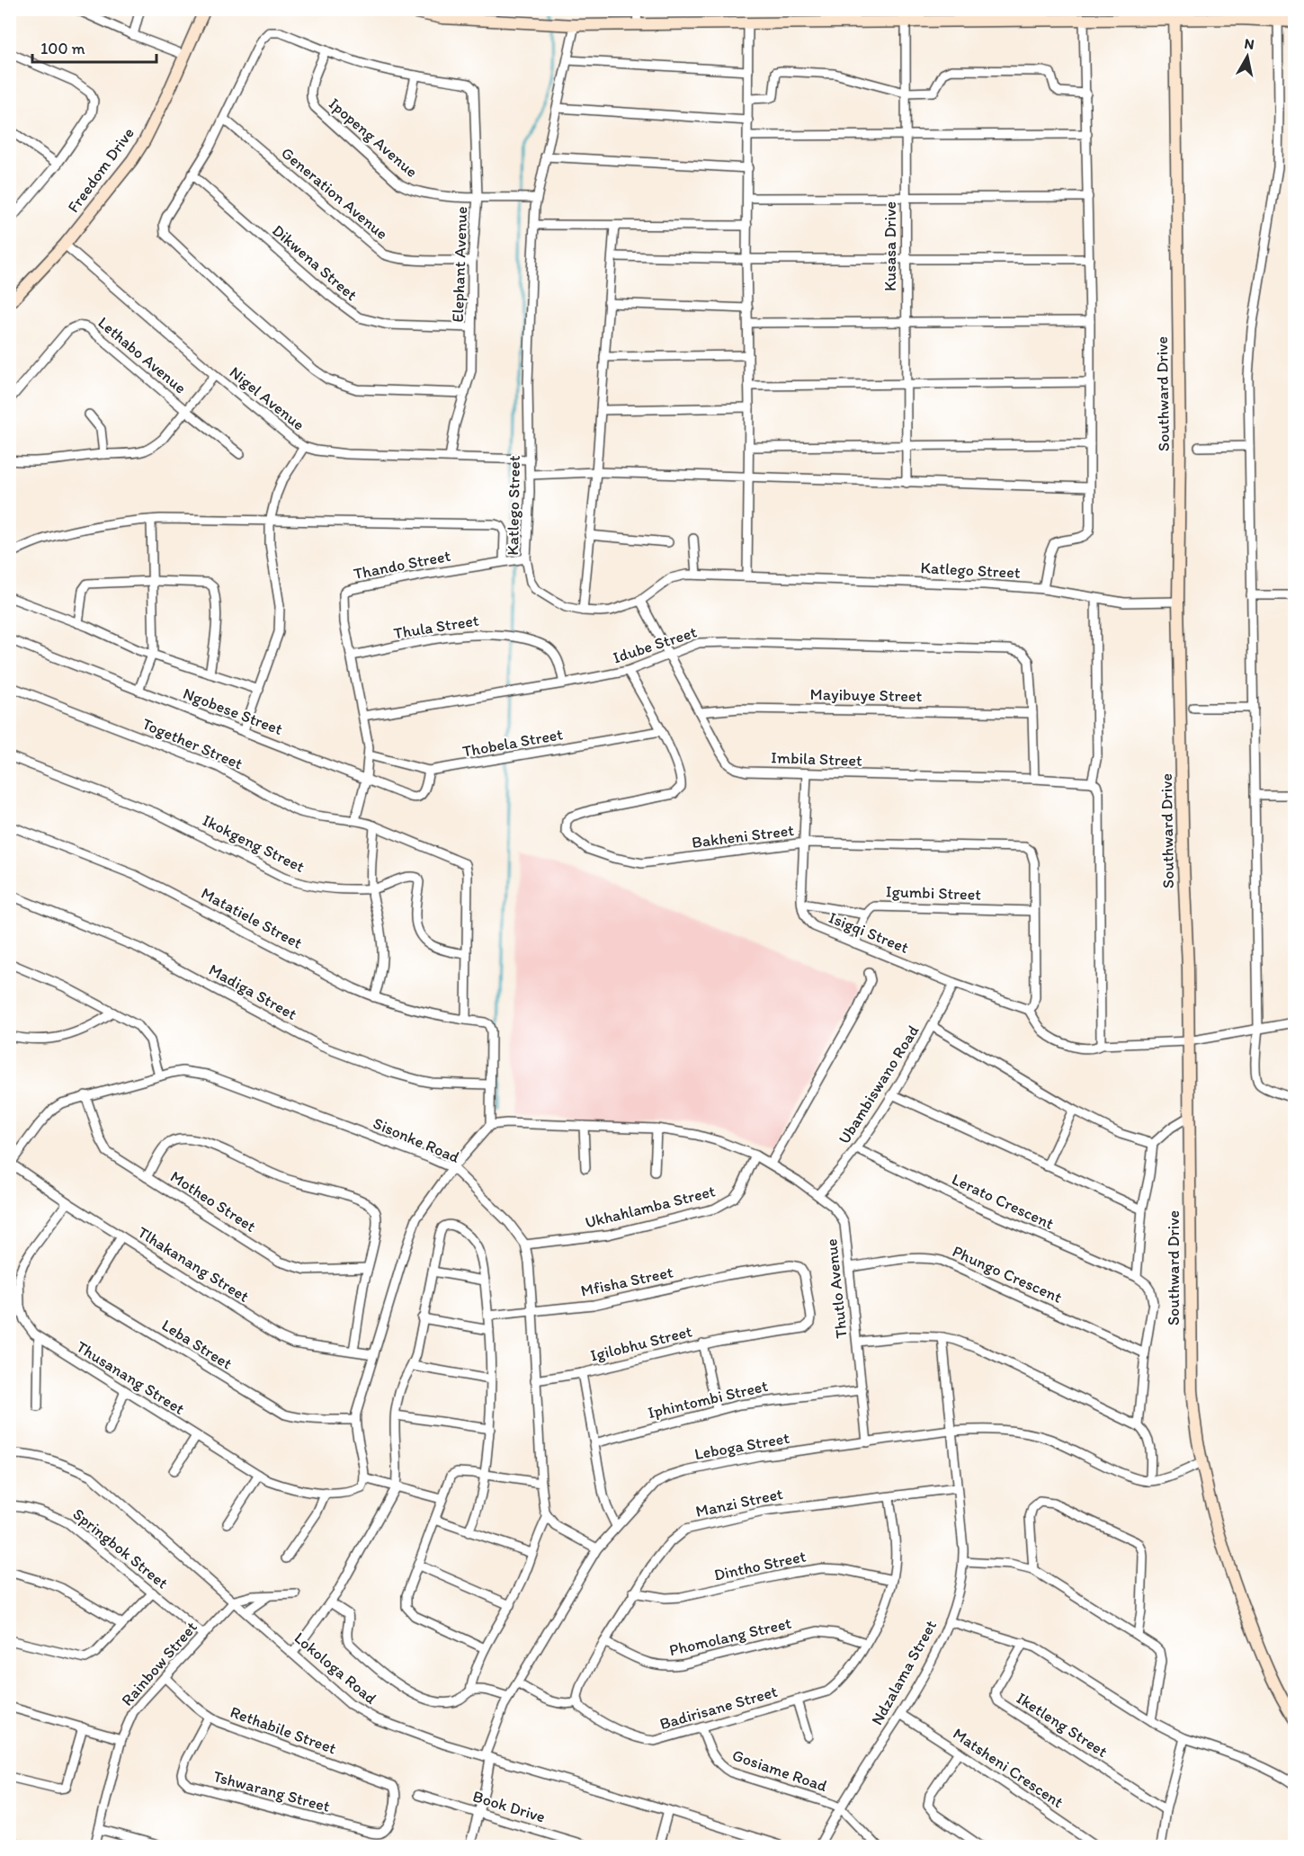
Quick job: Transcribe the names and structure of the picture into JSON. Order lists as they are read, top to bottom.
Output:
{
  "streets": {
    "main road": ["Freedom Drive", "Southward Drive"],
    "street": [
      "Ipopeng Avenue",
      "Generation Avenue",
      "Kusasa Drive",
      "Dikwena Street",
      "Elephant Avenue",
      "Lethabo Avenue",
      "Nigel Avenue",
      "Katlego Street",
      "Thando Street",
      "Thula Street",
      "Idube Street",
      "Mayibuye Street",
      "Ngobese Street",
      "Thobela Street",
      "Together Street",
      "Imbila Street",
      "Bakheni Street",
      "Ikokgeng Street",
      "Igumbi Street",
      "Matatiele Street",
      "Isigqi Street",
      "Madiga Street",
      "Ubambiswano Road",
      "Sisonke Road",
      "Motheo Street",
      "Lerato Crescent",
      "Ukhahlamba Street",
      "Tlhakanang Street",
      "Phungo Crescent",
      "Mfisha Street",
      "Thutlo Avenue",
      "Igilobhu Street",
      "Leba Street",
      "Thusanang Street",
      "Iphintombi Street",
      "Leboga Street",
      "Manzi Street",
      "Springbok Street",
      "Dintho Street",
      "Phomolang Street",
      "Rainbow Street",
      "Lokologa Road",
      "Ndzalama Street",
      "Badirisane Street",
      "Iketleng Street",
      "Rethabile Street",
      "Matsheni Crescent",
      "Gosiame Road",
      "Tshwarang Street",
      "Book Drive"
    ]
  },
  "crossings": [
    ["Ipopeng Avenue", "Elephant Avenue"],
    ["Ipopeng Avenue", "Katlego Street"],
    ["Freedom Drive", "Nigel Avenue"],
    ["Generation Avenue", "Elephant Avenue"],
    ["Dikwena Street", "Elephant Avenue"],
    ["Southward Drive", "Katlego Street"],
    ["Nigel Avenue", "Katlego Street"],
    ["Katlego Street", "Thando Street"],
    ["Katlego Street", "Imbila Street"],
    ["Thando Street", "Thula Street"],
    ["Thando Street", "Idube Street"],
    ["Thando Street", "Ngobese Street"],
    ["Thando Street", "Thobela Street"],
    ["Thula Street", "Idube Street"],
    ["Idube Street", "Mayibuye Street"],
    ["Idube Street", "Imbila Street"],
    ["Idube Street", "Bakheni Street"],
    ["Mayibuye Street", "Imbila Street"],
    ["Ngobese Street", "Thobela Street"],
    ["Thobela Street", "Bakheni Street"],
    ["Together Street", "Ikokgeng Street"],
    ["Bakheni Street", "Igumbi Street"],
    ["Bakheni Street", "Isigqi Street"],
    ["Igumbi Street", "Isigqi Street"],
    ["Matatiele Street", "Madiga Street"],
    ["Isigqi Street", "Ubambiswano Road"],
    ["Ubambiswano Road", "Lerato Crescent"],
    ["Ubambiswano Road", "Thutlo Avenue"],
    ["Sisonke Road", "Motheo Street"],
    ["Sisonke Road", "Ukhahlamba Street"],
    ["Sisonke Road", "Tlhakanang Street"],
    ["Sisonke Road", "Mfisha Street"],
    ["Sisonke Road", "Igilobhu Street"],
    ["Ukhahlamba Street", "Thutlo Avenue"],
    ["Tlhakanang Street", "Leba Street"],
    ["Tlhakanang Street", "Thusanang Street"],
    ["Phungo Crescent", "Thutlo Avenue"],
    ["Mfisha Street", "Igilobhu Street"],
    ["Thutlo Avenue", "Iphintombi Street"],
    ["Thutlo Avenue", "Leboga Street"],
    ["Leboga Street", "Lokologa Road"],
    ["Leboga Street", "Ndzalama Street"],
    ["Leboga Street", "Book Drive"],
    ["Manzi Street", "Dintho Street"],
    ["Manzi Street", "Phomolang Street"],
    ["Manzi Street", "Ndzalama Street"],
    ["Manzi Street", "Badirisane Street"],
    ["Springbok Street", "Rainbow Street"],
    ["Dintho Street", "Badirisane Street"],
    ["Phomolang Street", "Badirisane Street"],
    ["Rainbow Street", "Lokologa Road"],
    ["Rainbow Street", "Rethabile Street"],
    ["Ndzalama Street", "Matsheni Crescent"],
    ["Ndzalama Street", "Gosiame Road"],
    ["Badirisane Street", "Gosiame Road"],
    ["Rethabile Street", "Tshwarang Street"]
  ],
  "scale_bar": "100 m",
  "north": "top"
}
